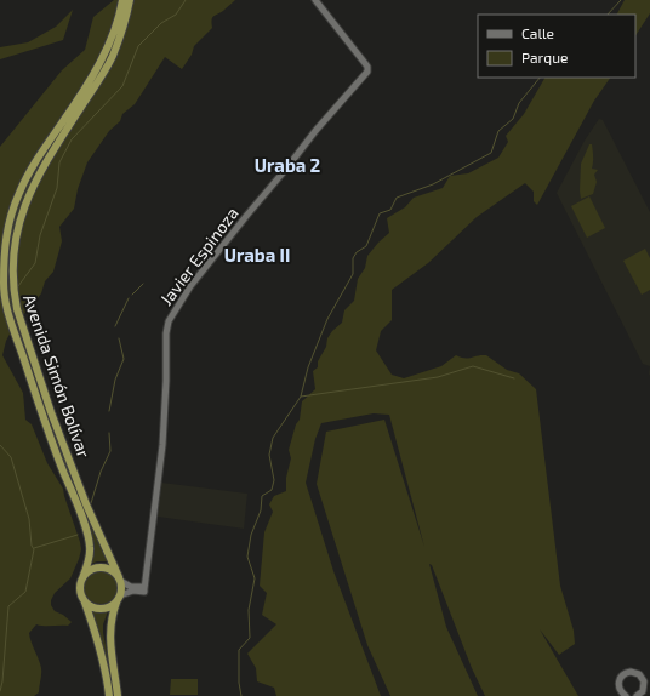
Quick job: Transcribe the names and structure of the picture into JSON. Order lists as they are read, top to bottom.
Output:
{
  "streets": {
    "highway": ["Avenida Simón Bolívar"],
    "street": ["Javier Espinoza"]
  },
  "districts": ["Uraba 2", "Uraba II"],
  "legend": ["Calle", "Parque"]
}
